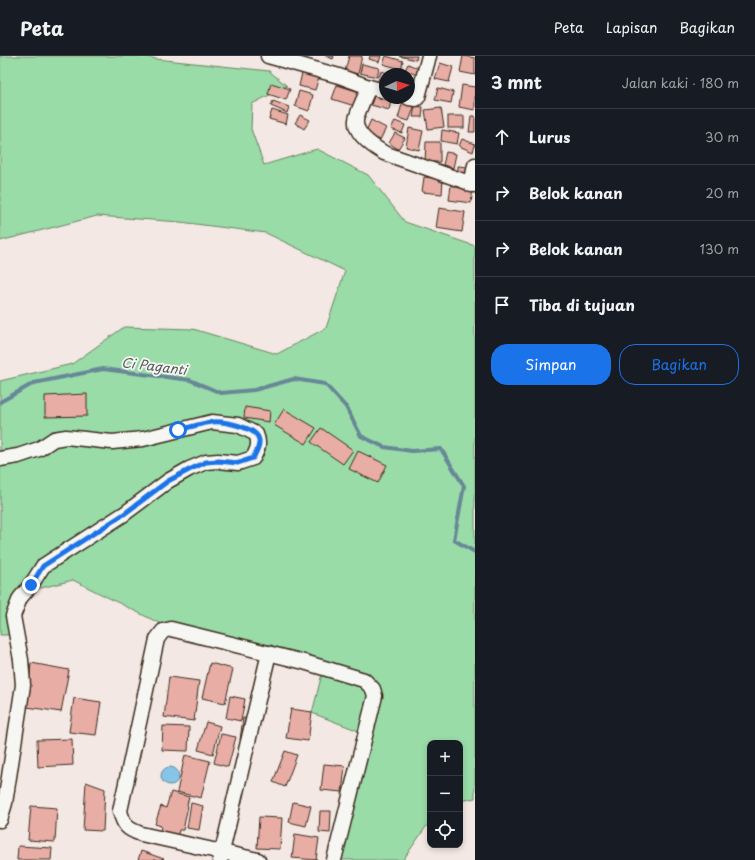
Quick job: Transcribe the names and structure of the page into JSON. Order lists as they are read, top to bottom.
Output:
{
  "water": ["Ci Paganti"],
  "north": "right",
  "page": {
    "header": "Peta",
    "nav": ["Peta", "Lapisan", "Bagikan"],
    "heading": ["3 mnt", "Jalan kaki · 180 m"],
    "list": [
      ["Lurus", "30 m"],
      ["Belok kanan", "20 m"],
      ["Belok kanan", "130 m"],
      "Tiba di tujuan"
    ],
    "buttons": ["Simpan", "Bagikan"],
    "map_buttons": ["+", "−"]
  }
}
